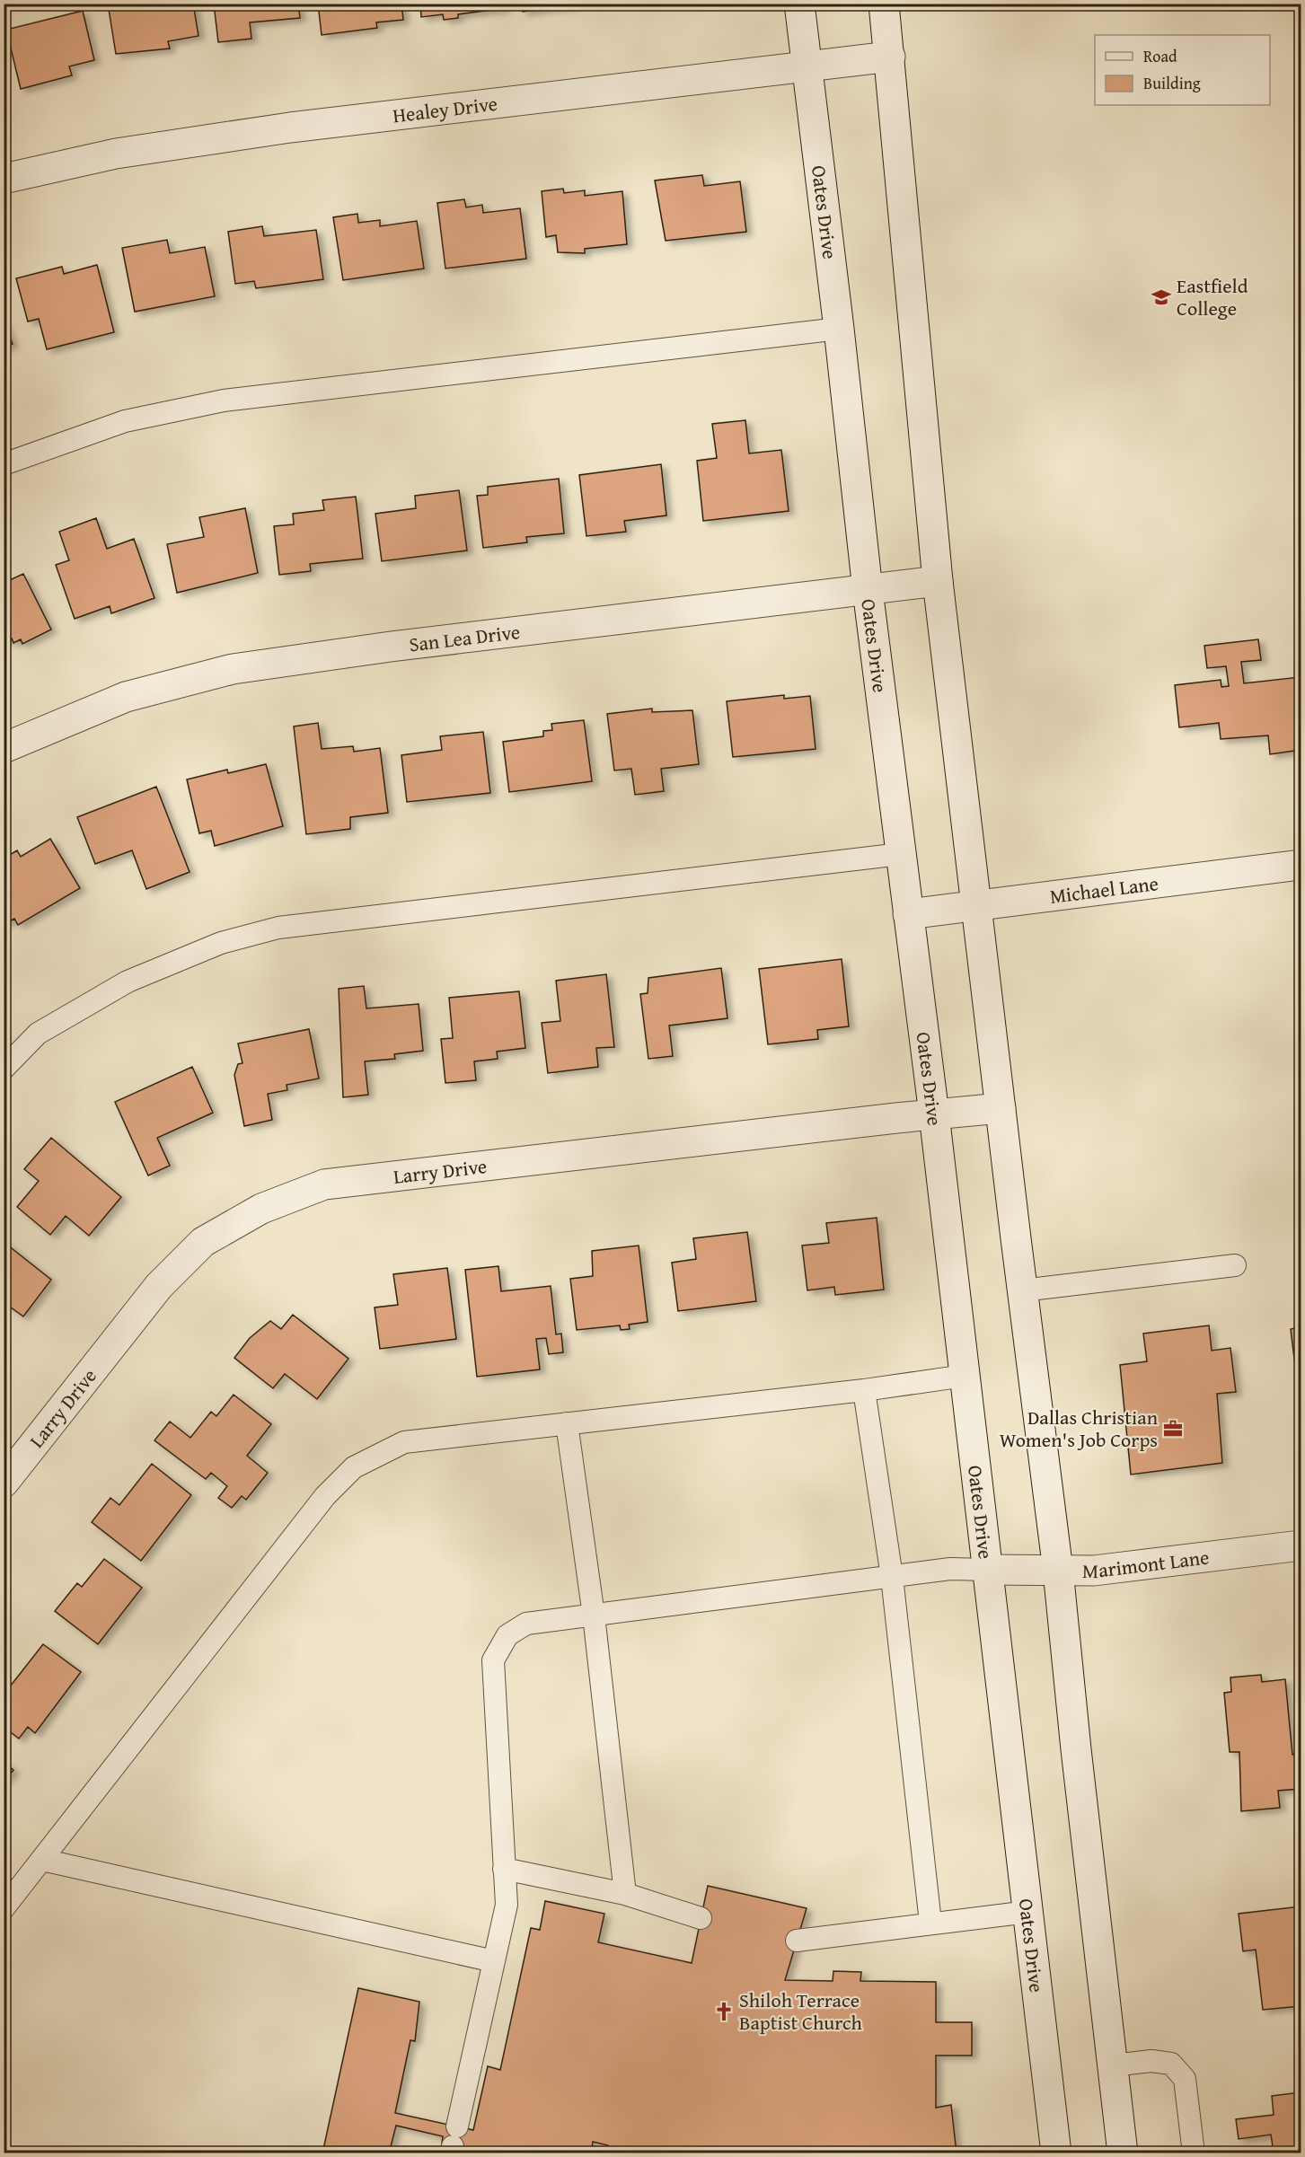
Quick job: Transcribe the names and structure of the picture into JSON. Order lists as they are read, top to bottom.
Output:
{
  "streets": {
    "main road": [
      "Healey Drive",
      "Oates Drive",
      "San Lea Drive",
      "Michael Lane",
      "Larry Drive",
      "Marimont Lane"
    ]
  },
  "crossings": [
    ["Healey Drive", "Oates Drive"],
    ["Oates Drive", "San Lea Drive"],
    ["Oates Drive", "Michael Lane"],
    ["Oates Drive", "Larry Drive"],
    ["Oates Drive", "Marimont Lane"]
  ],
  "places": {
    "school or university": ["Eastfield College"],
    "office": ["Dallas Christian Women's Job Corps"],
    "church": ["Shiloh Terrace Baptist Church"]
  },
  "legend": ["Road", "Building"]
}
